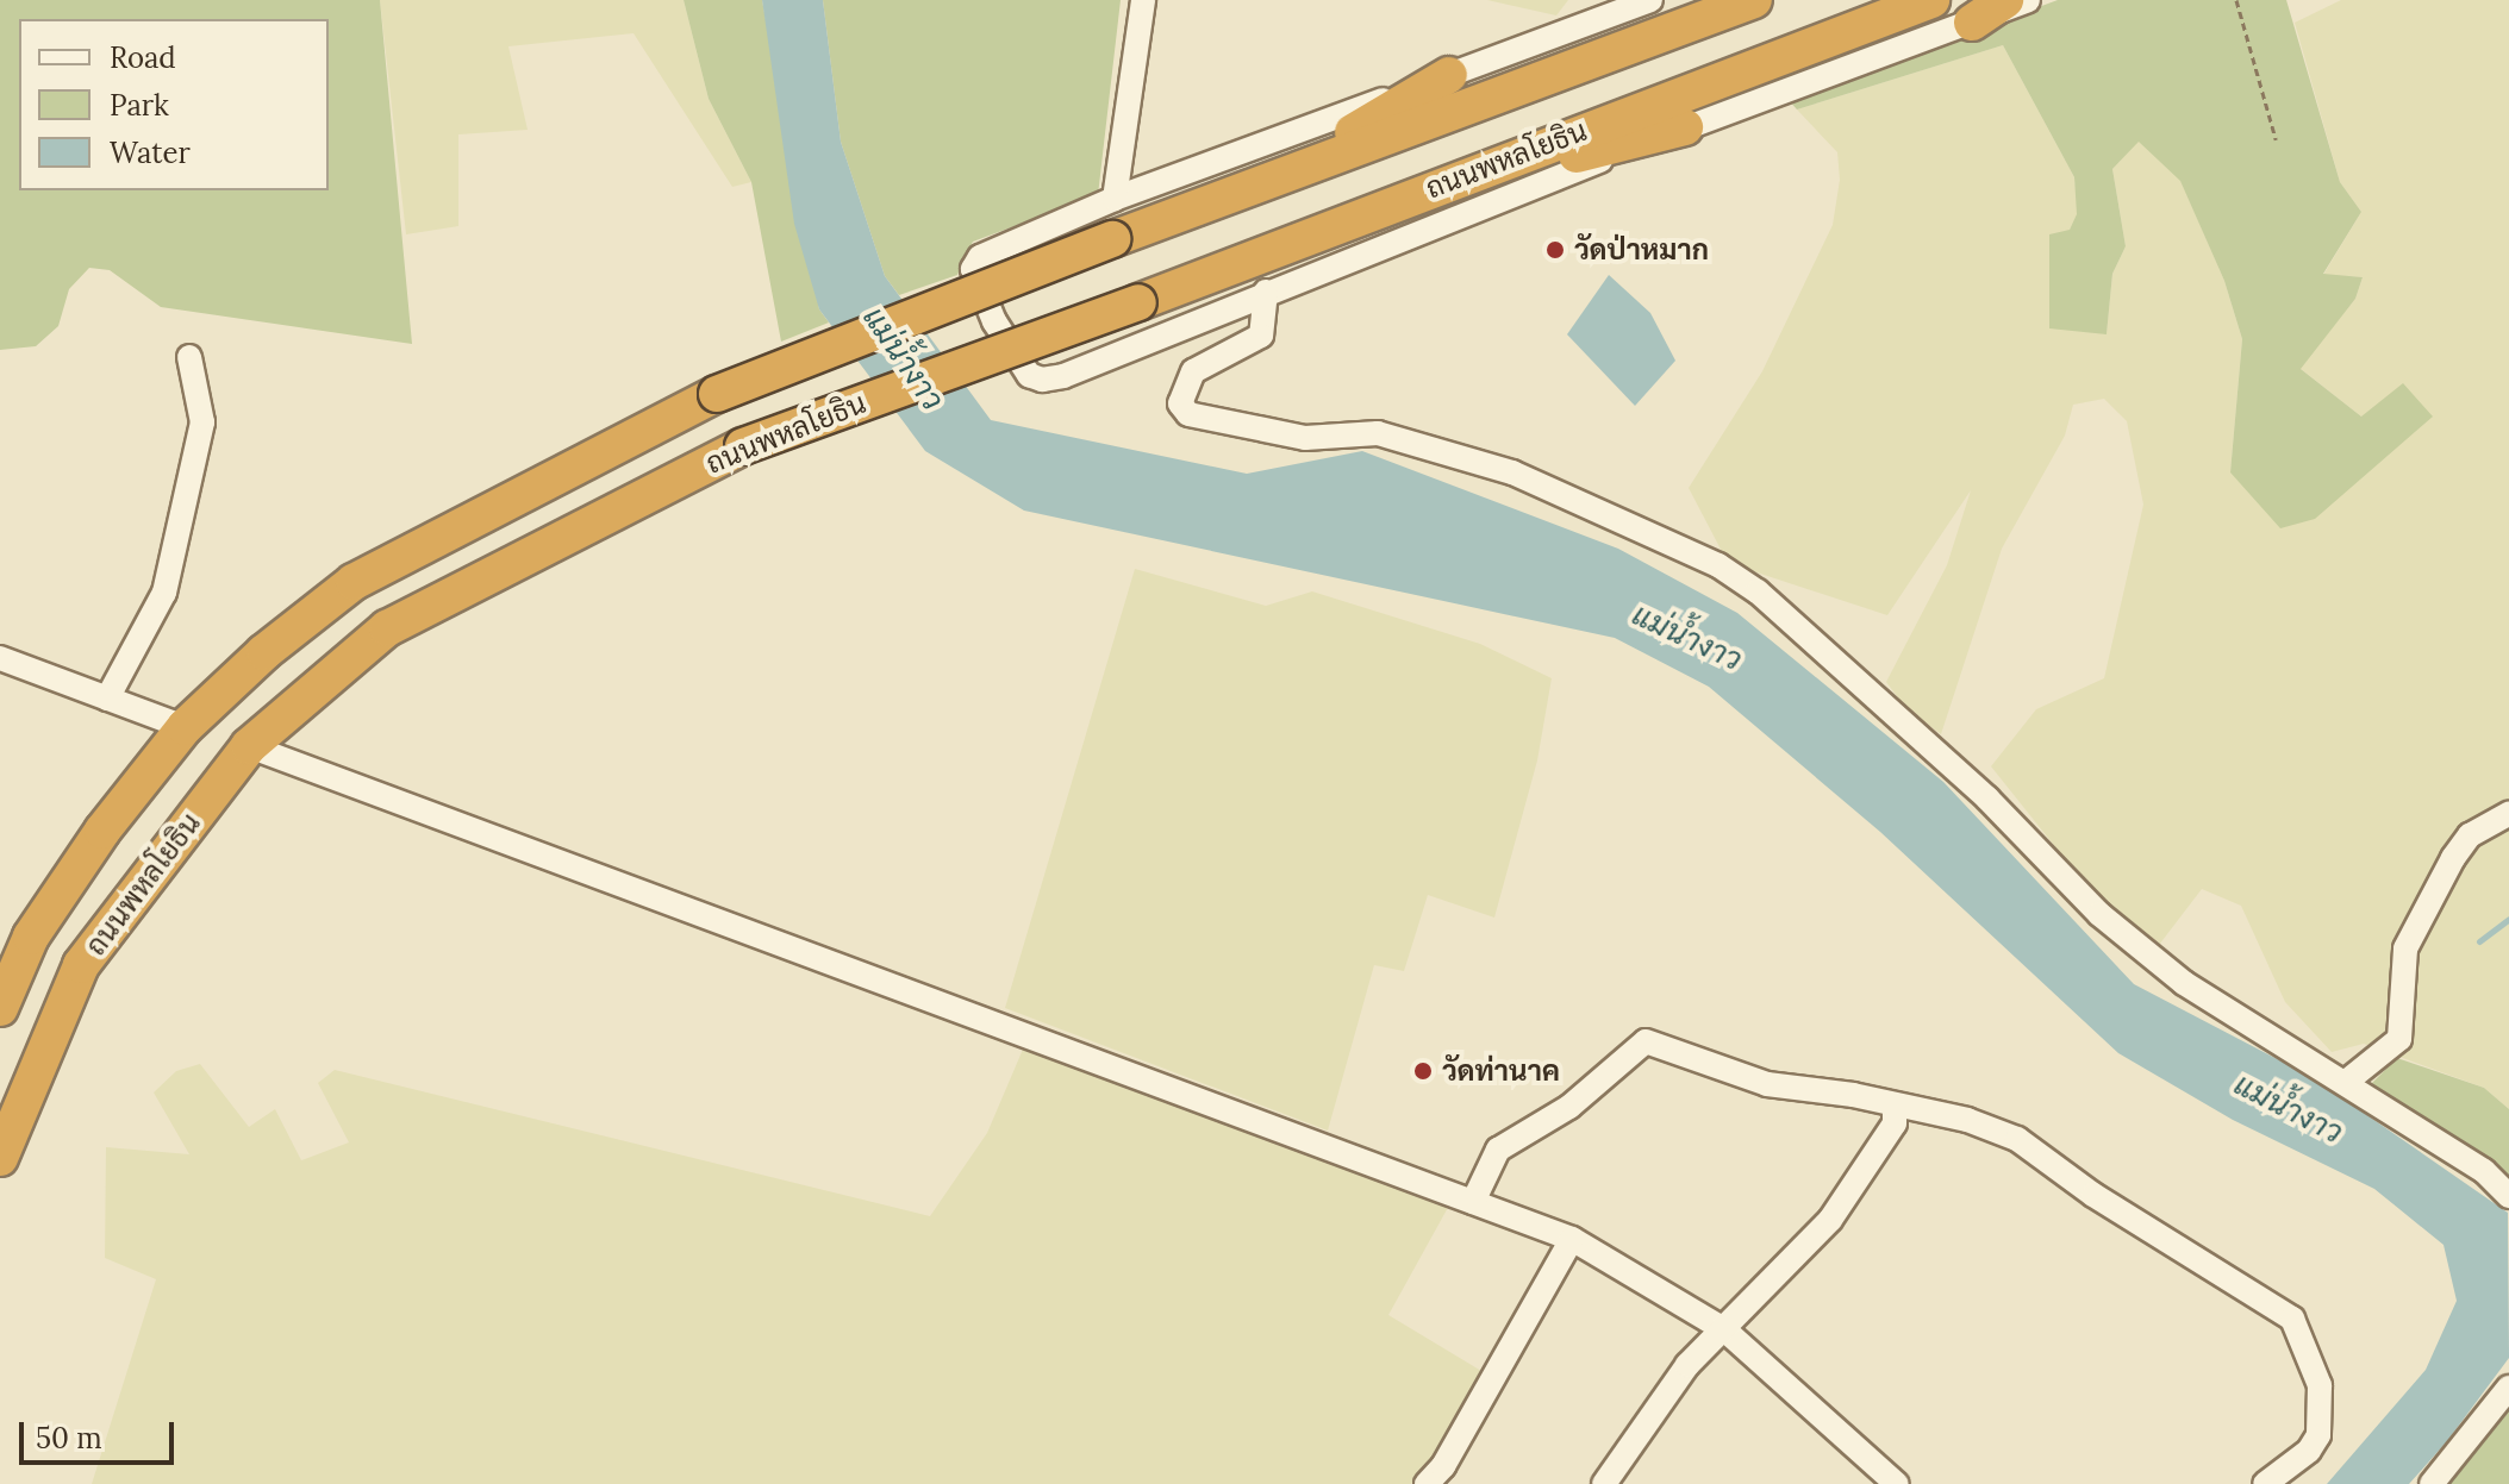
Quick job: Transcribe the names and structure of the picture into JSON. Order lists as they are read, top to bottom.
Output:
{
  "streets": {
    "highway": ["ถนนพหลโยธิน"]
  },
  "water": ["แม่น้ำงาว"],
  "places": ["วัดป่าหมาก", "วัดท่านาค"],
  "legend": ["Road", "Park", "Water"],
  "scale_bar": "50 m"
}
